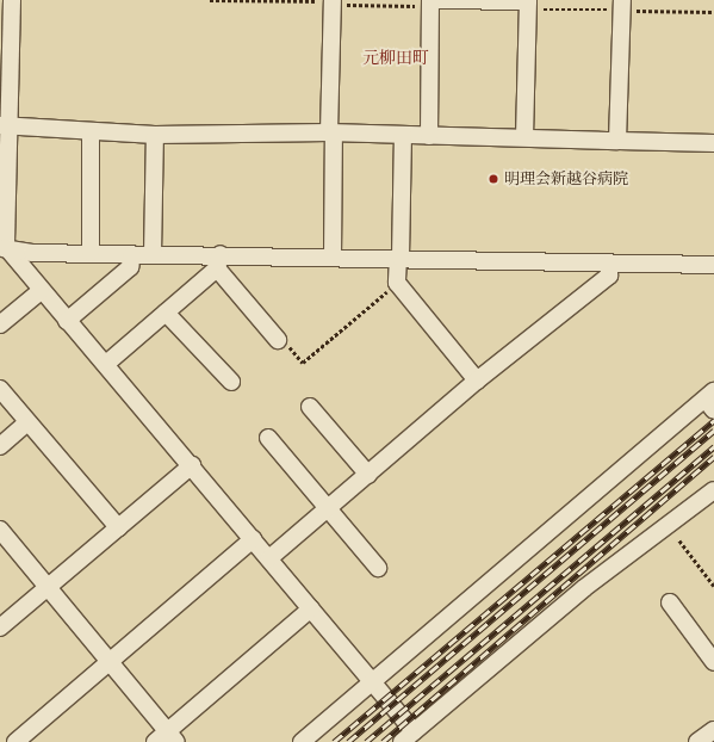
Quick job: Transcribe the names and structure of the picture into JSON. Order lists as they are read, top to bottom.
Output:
{
  "districts": ["元柳田町"],
  "places": ["明理会新越谷病院"]
}
